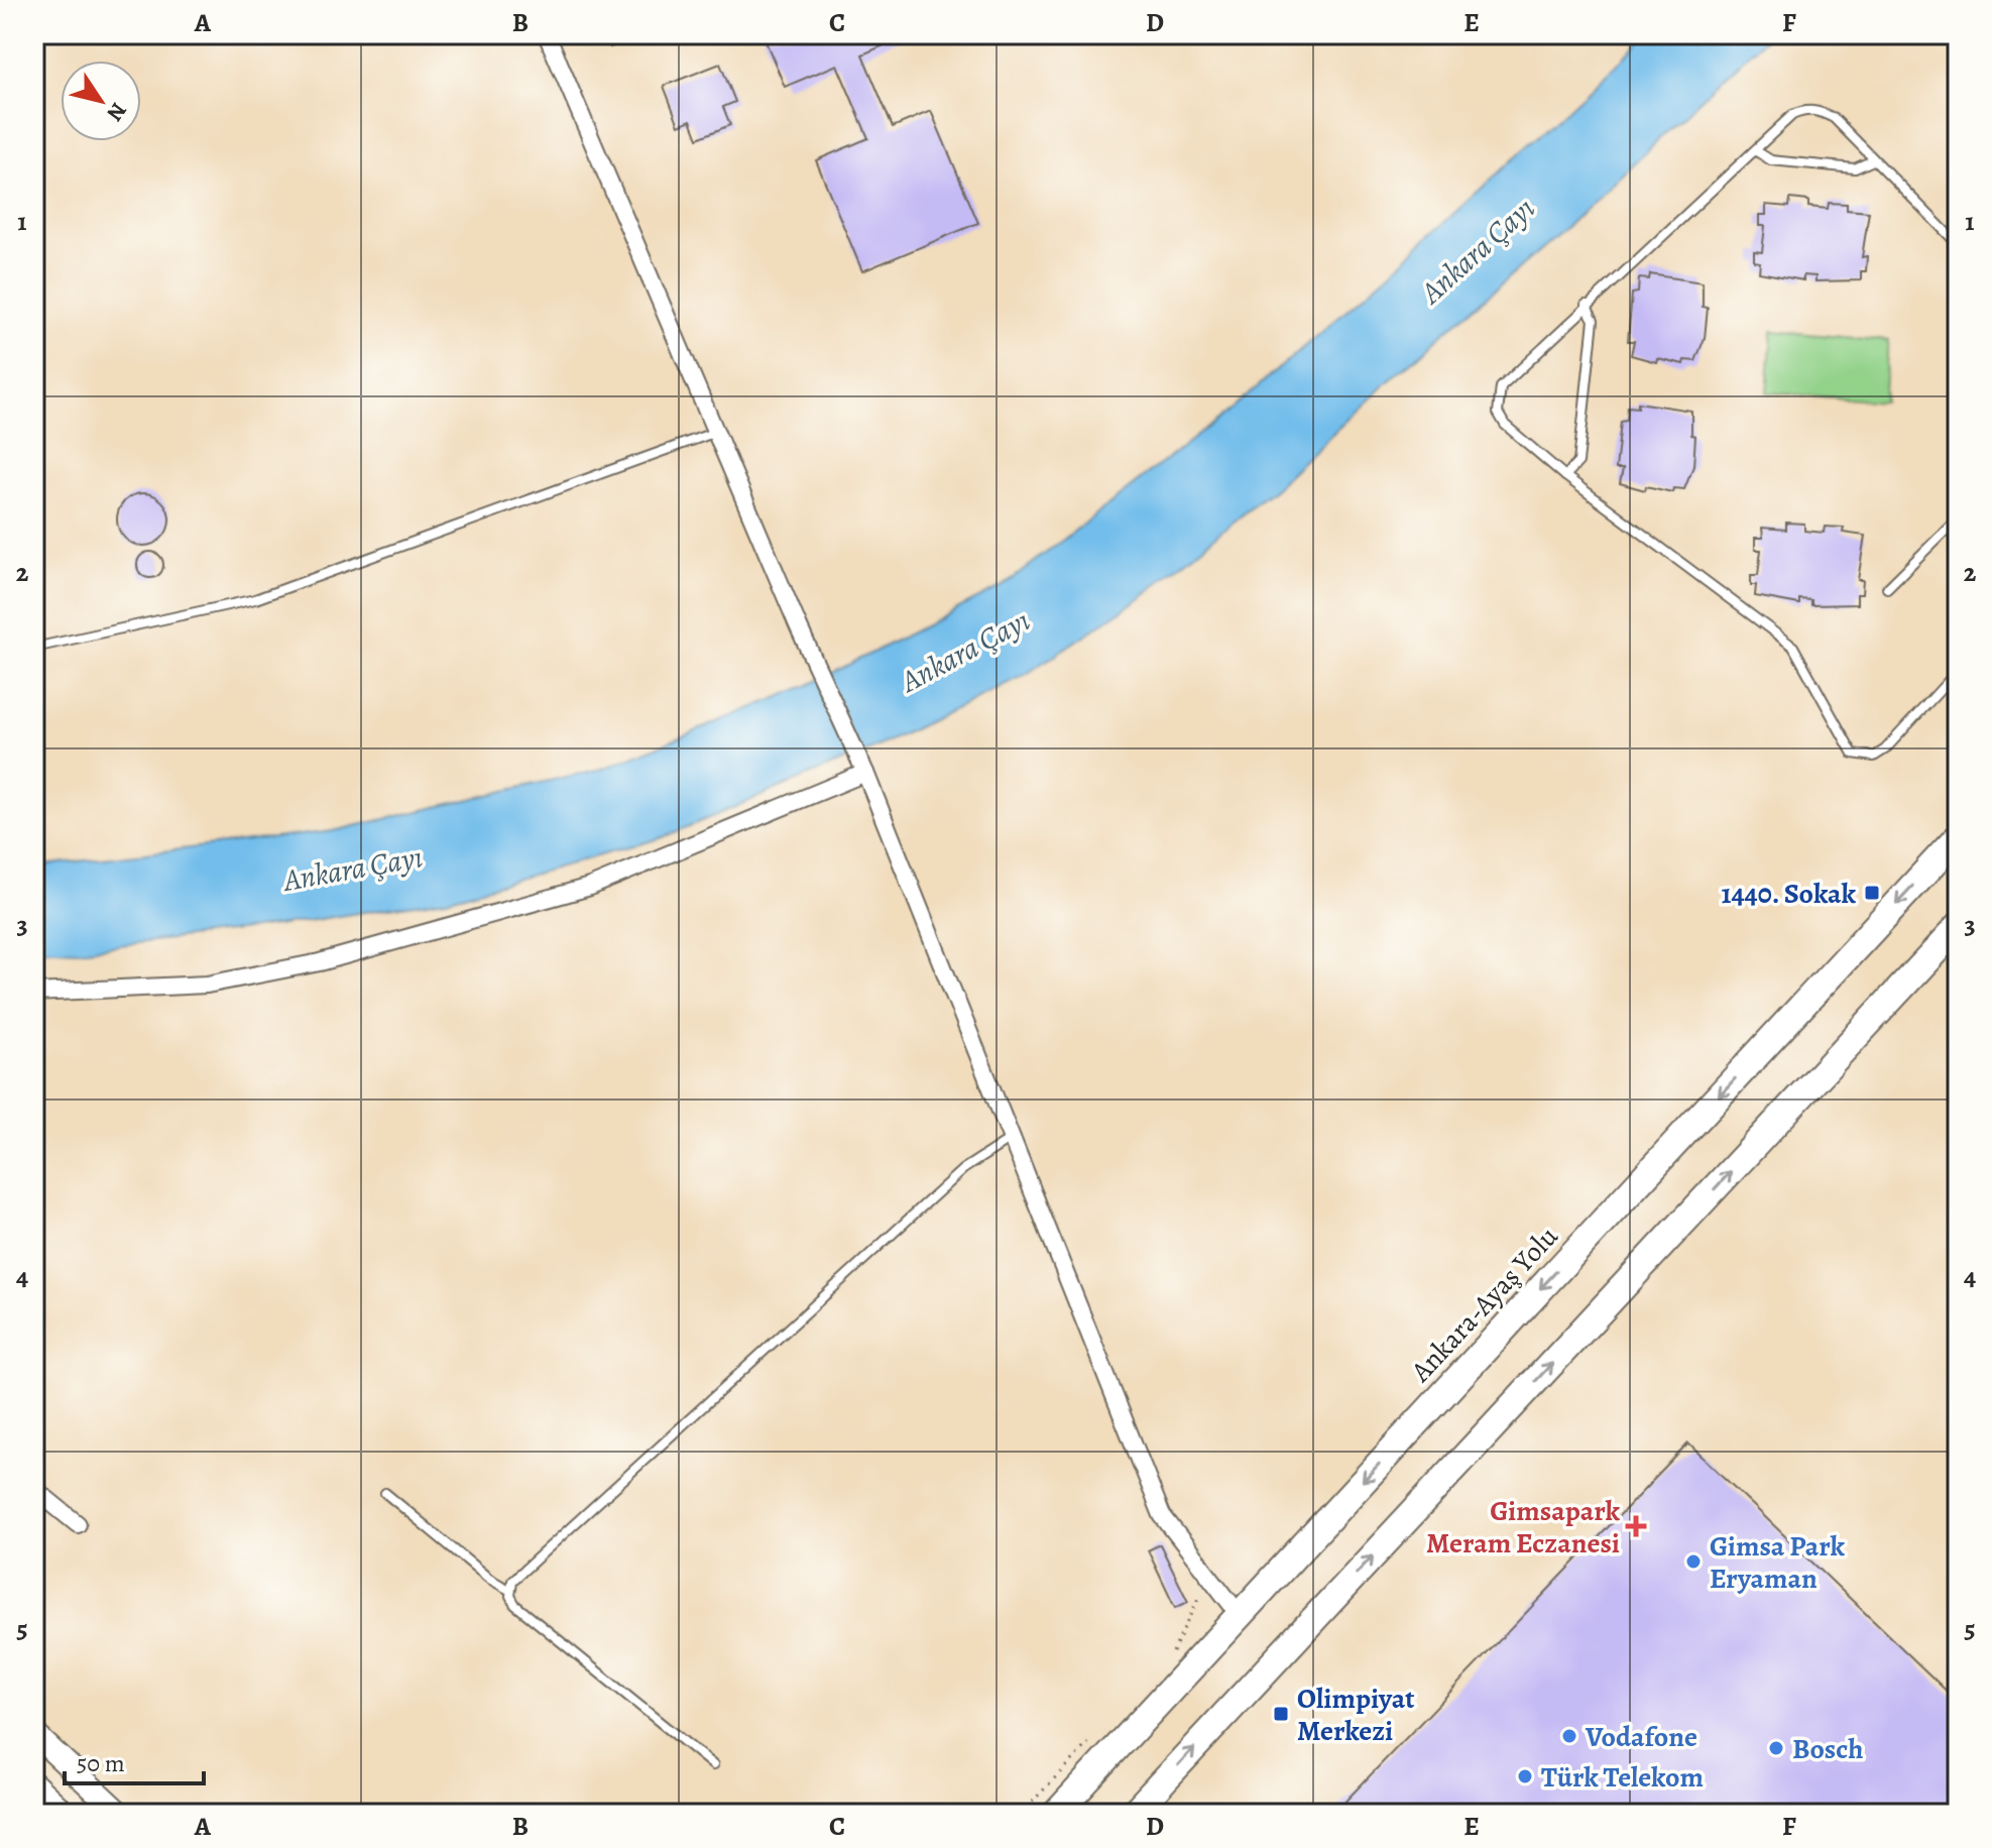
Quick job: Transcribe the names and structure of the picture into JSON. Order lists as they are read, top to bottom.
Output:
{
  "streets": {
    "highway": ["Ankara-Ayaş Yolu"]
  },
  "water": ["Ankara Çayı"],
  "places": {
    "transit": ["1440. Sokak", "Olimpiyat Merkezi"],
    "health": ["Gimsapark Meram Eczanesi"],
    "other": [
      "Gimsa Park Eryaman",
      "Vodafone",
      "Bosch",
      "Türk Telekom"
    ]
  },
  "scale_bar": "50 m",
  "north": "bottom right",
  "grid": {
    "columns": [
      "A",
      "B",
      "C",
      "D",
      "E",
      "F"
    ],
    "rows": [
      "1",
      "2",
      "3",
      "4",
      "5"
    ]
  }
}
